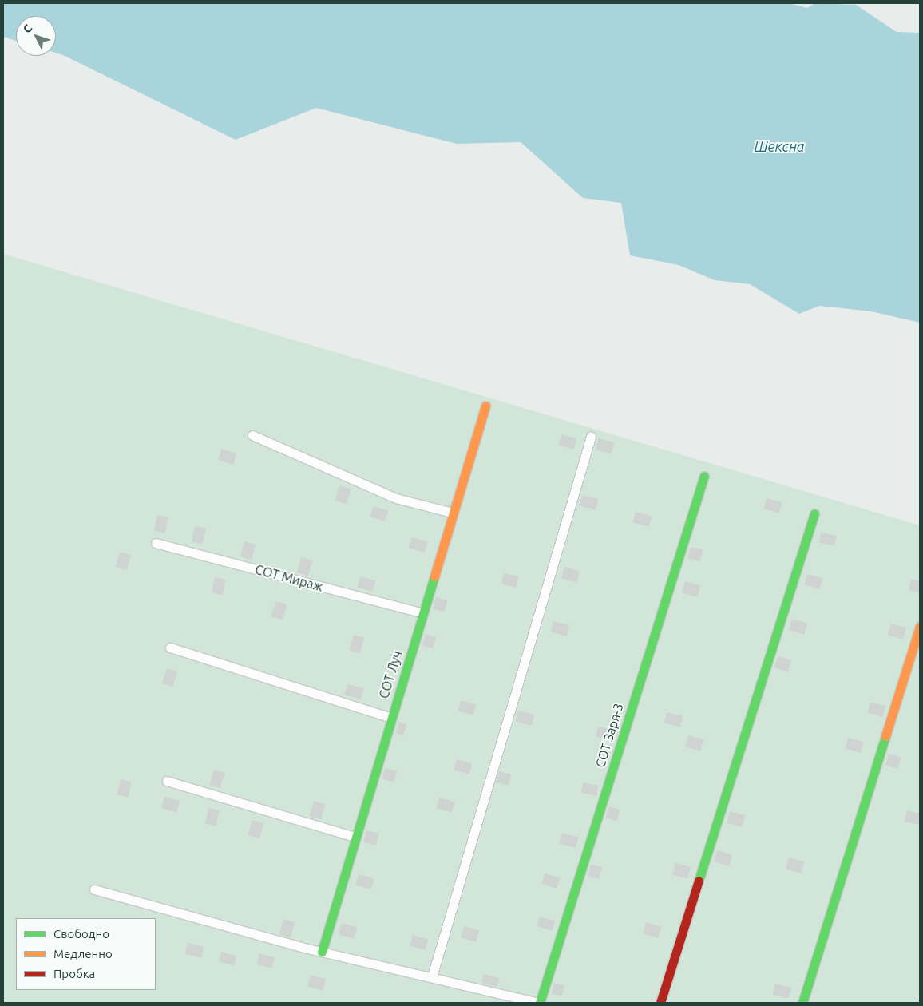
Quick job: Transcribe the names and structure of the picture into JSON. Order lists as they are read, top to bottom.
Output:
{
  "streets": {
    "street": ["СОТ Мираж", "СОТ Луч", "СОТ Заря-3"]
  },
  "crossings": [
    ["СОТ Мираж", "СОТ Луч"]
  ],
  "water": ["Шексна"],
  "legend": ["Свободно", "Медленно", "Пробка"],
  "north": "top left"
}
